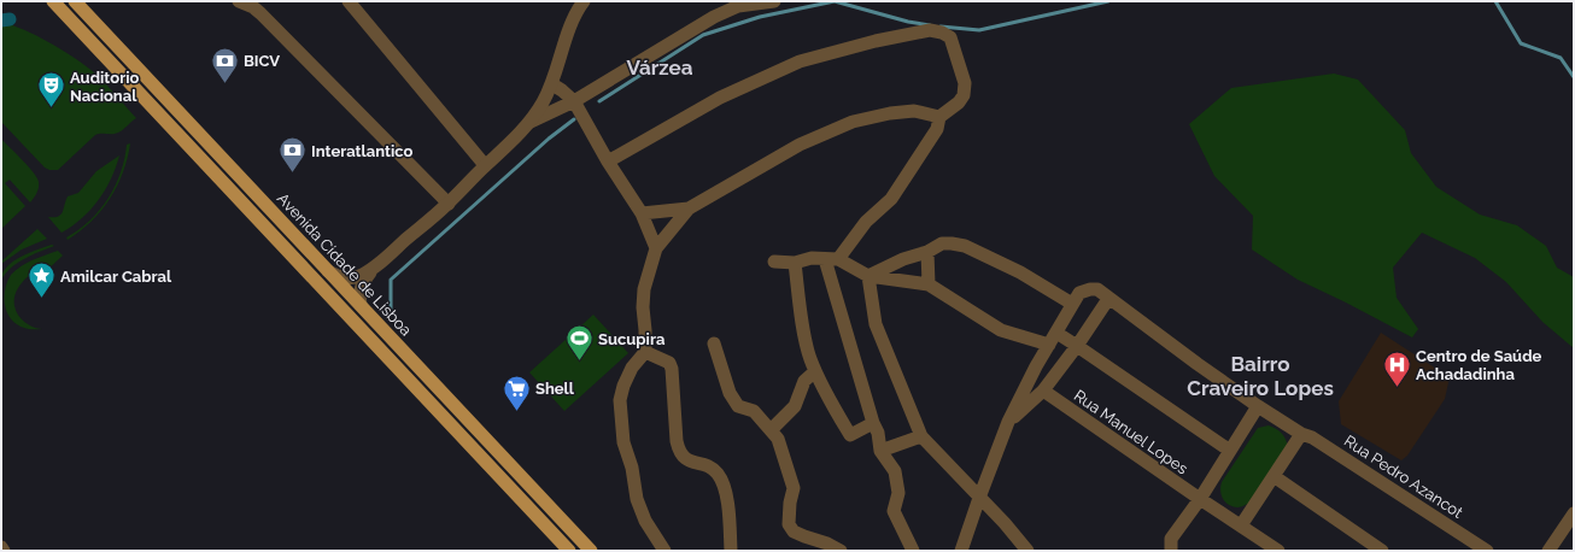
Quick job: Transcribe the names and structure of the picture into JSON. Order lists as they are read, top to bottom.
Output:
{
  "streets": {
    "main road": ["Avenida Cidade de Lisboa"],
    "street": ["Rua Manuel Lopes", "Rua Pedro Azancot"]
  },
  "districts": ["Várzea", "Bairro Craveiro Lopes"],
  "places": {
    "bank": ["BICV", "Interatlantico"],
    "theatre": ["Auditorio Nacional"],
    "place": ["Amilcar Cabral"],
    "sports": ["Sucupira"],
    "hospital": ["Centro de Saúde Achadadinha"],
    "supermarket": ["Shell"]
  }
}
